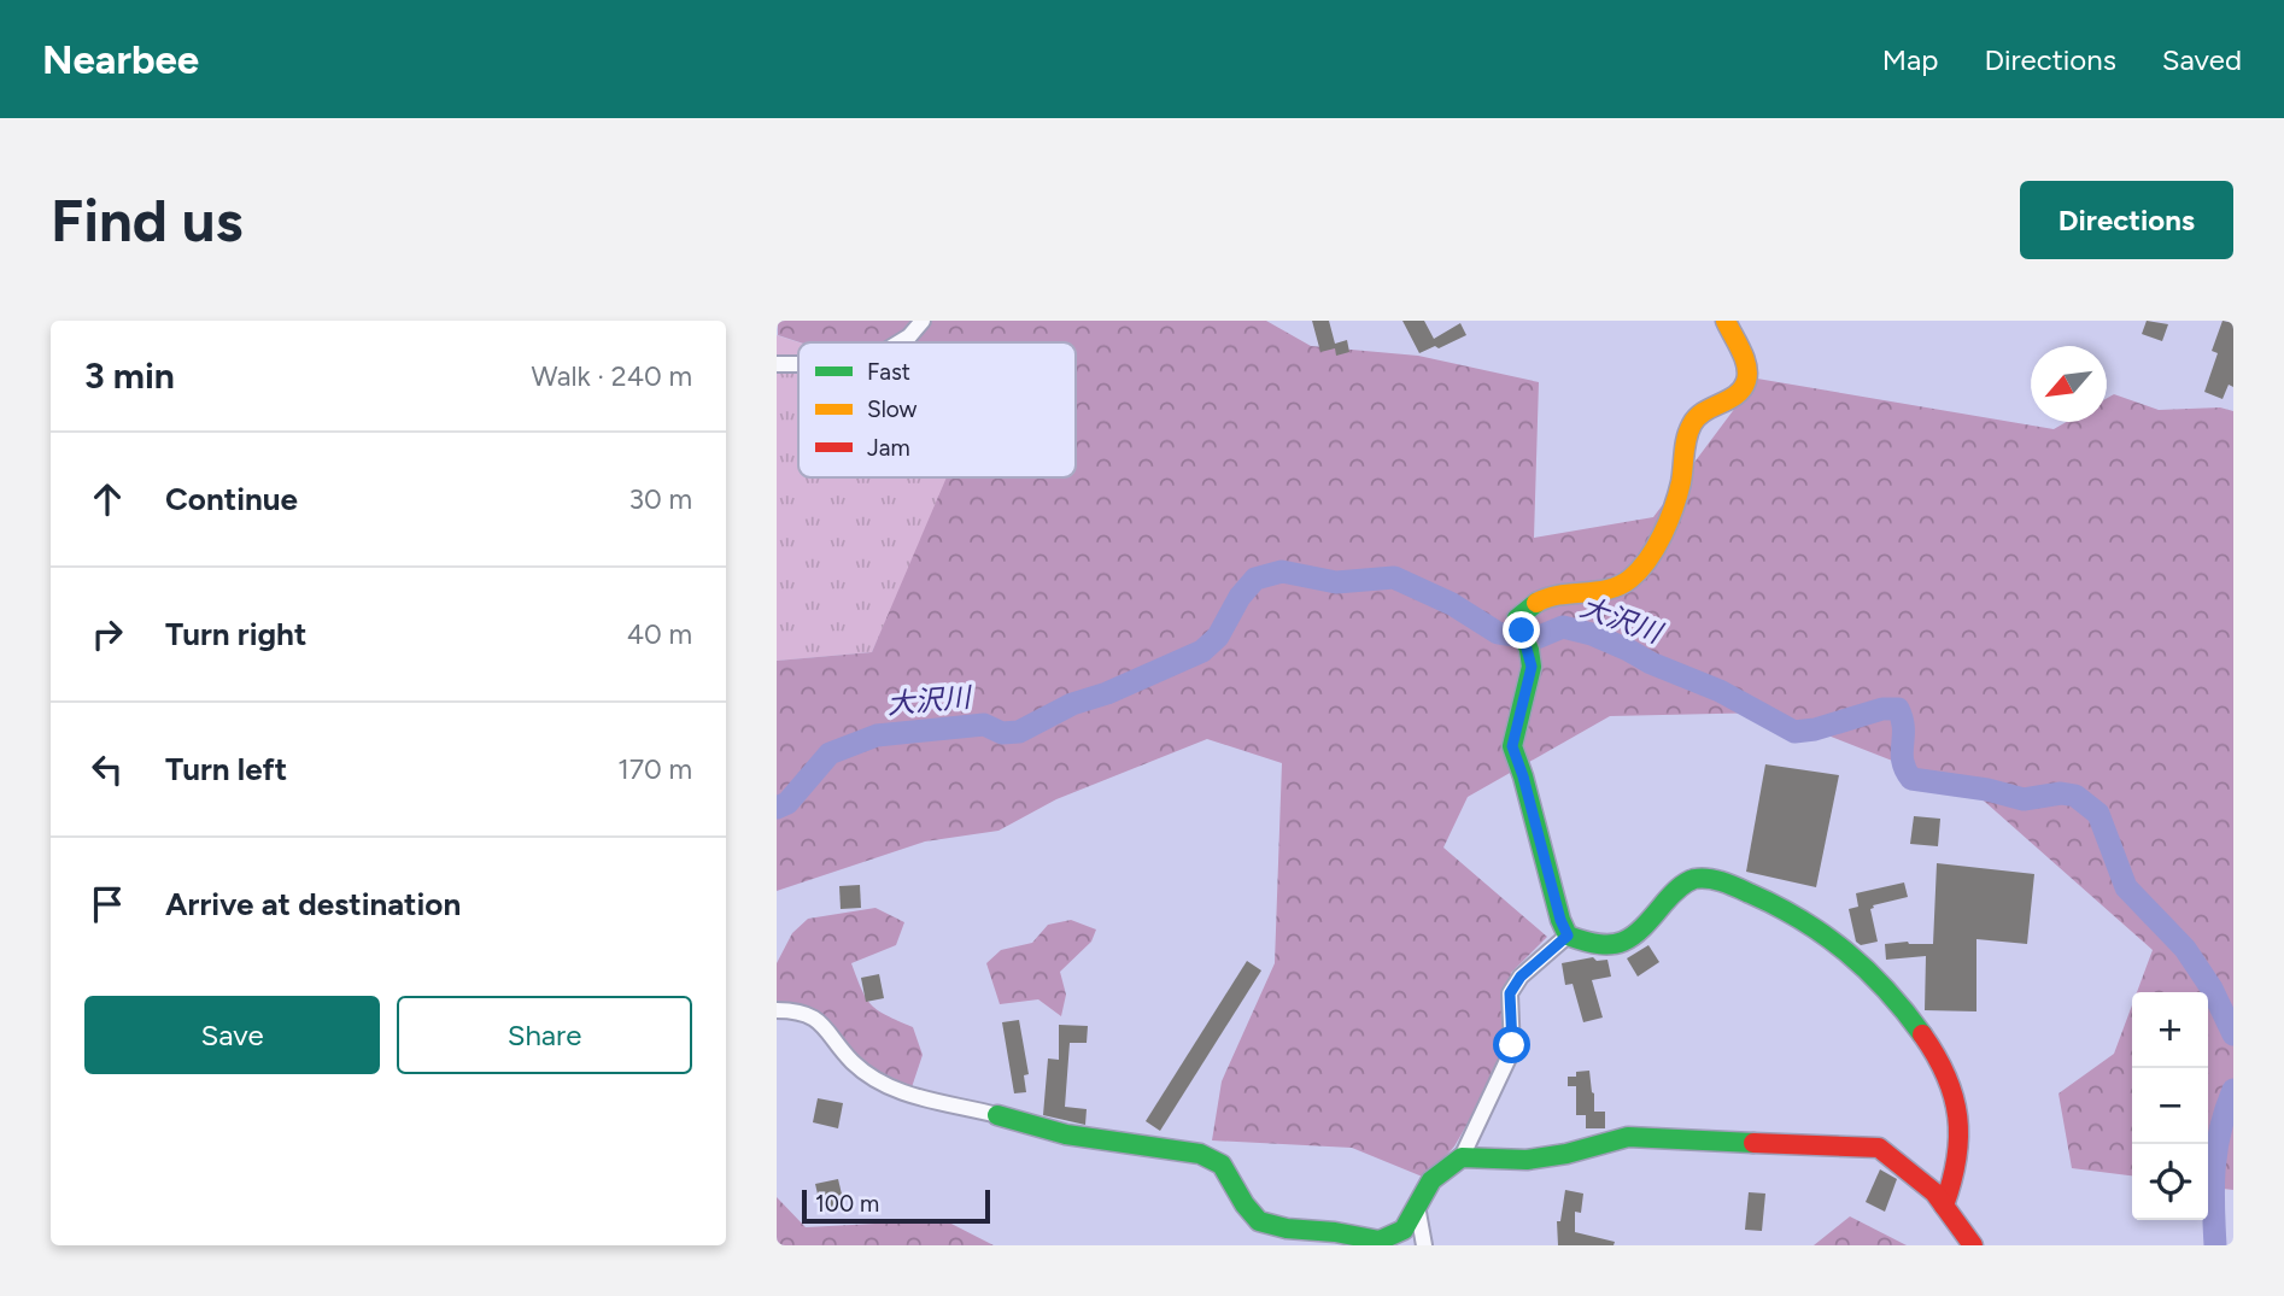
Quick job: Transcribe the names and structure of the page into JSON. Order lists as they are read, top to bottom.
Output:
{
  "water": ["大沢川"],
  "legend": ["Fast", "Slow", "Jam"],
  "scale_bar": "100 m",
  "north": "bottom left",
  "page": {
    "header": "Nearbee",
    "nav": ["Map", "Directions", "Saved"],
    "buttons": [
      "Directions",
      ["Save", "Share"]
    ],
    "title": "Find us",
    "heading": ["3 min", "Walk · 240 m"],
    "list": [
      ["Continue", "30 m"],
      ["Turn right", "40 m"],
      ["Turn left", "170 m"],
      "Arrive at destination"
    ],
    "map_buttons": ["+", "−"],
    "scale": "100 m"
  }
}
